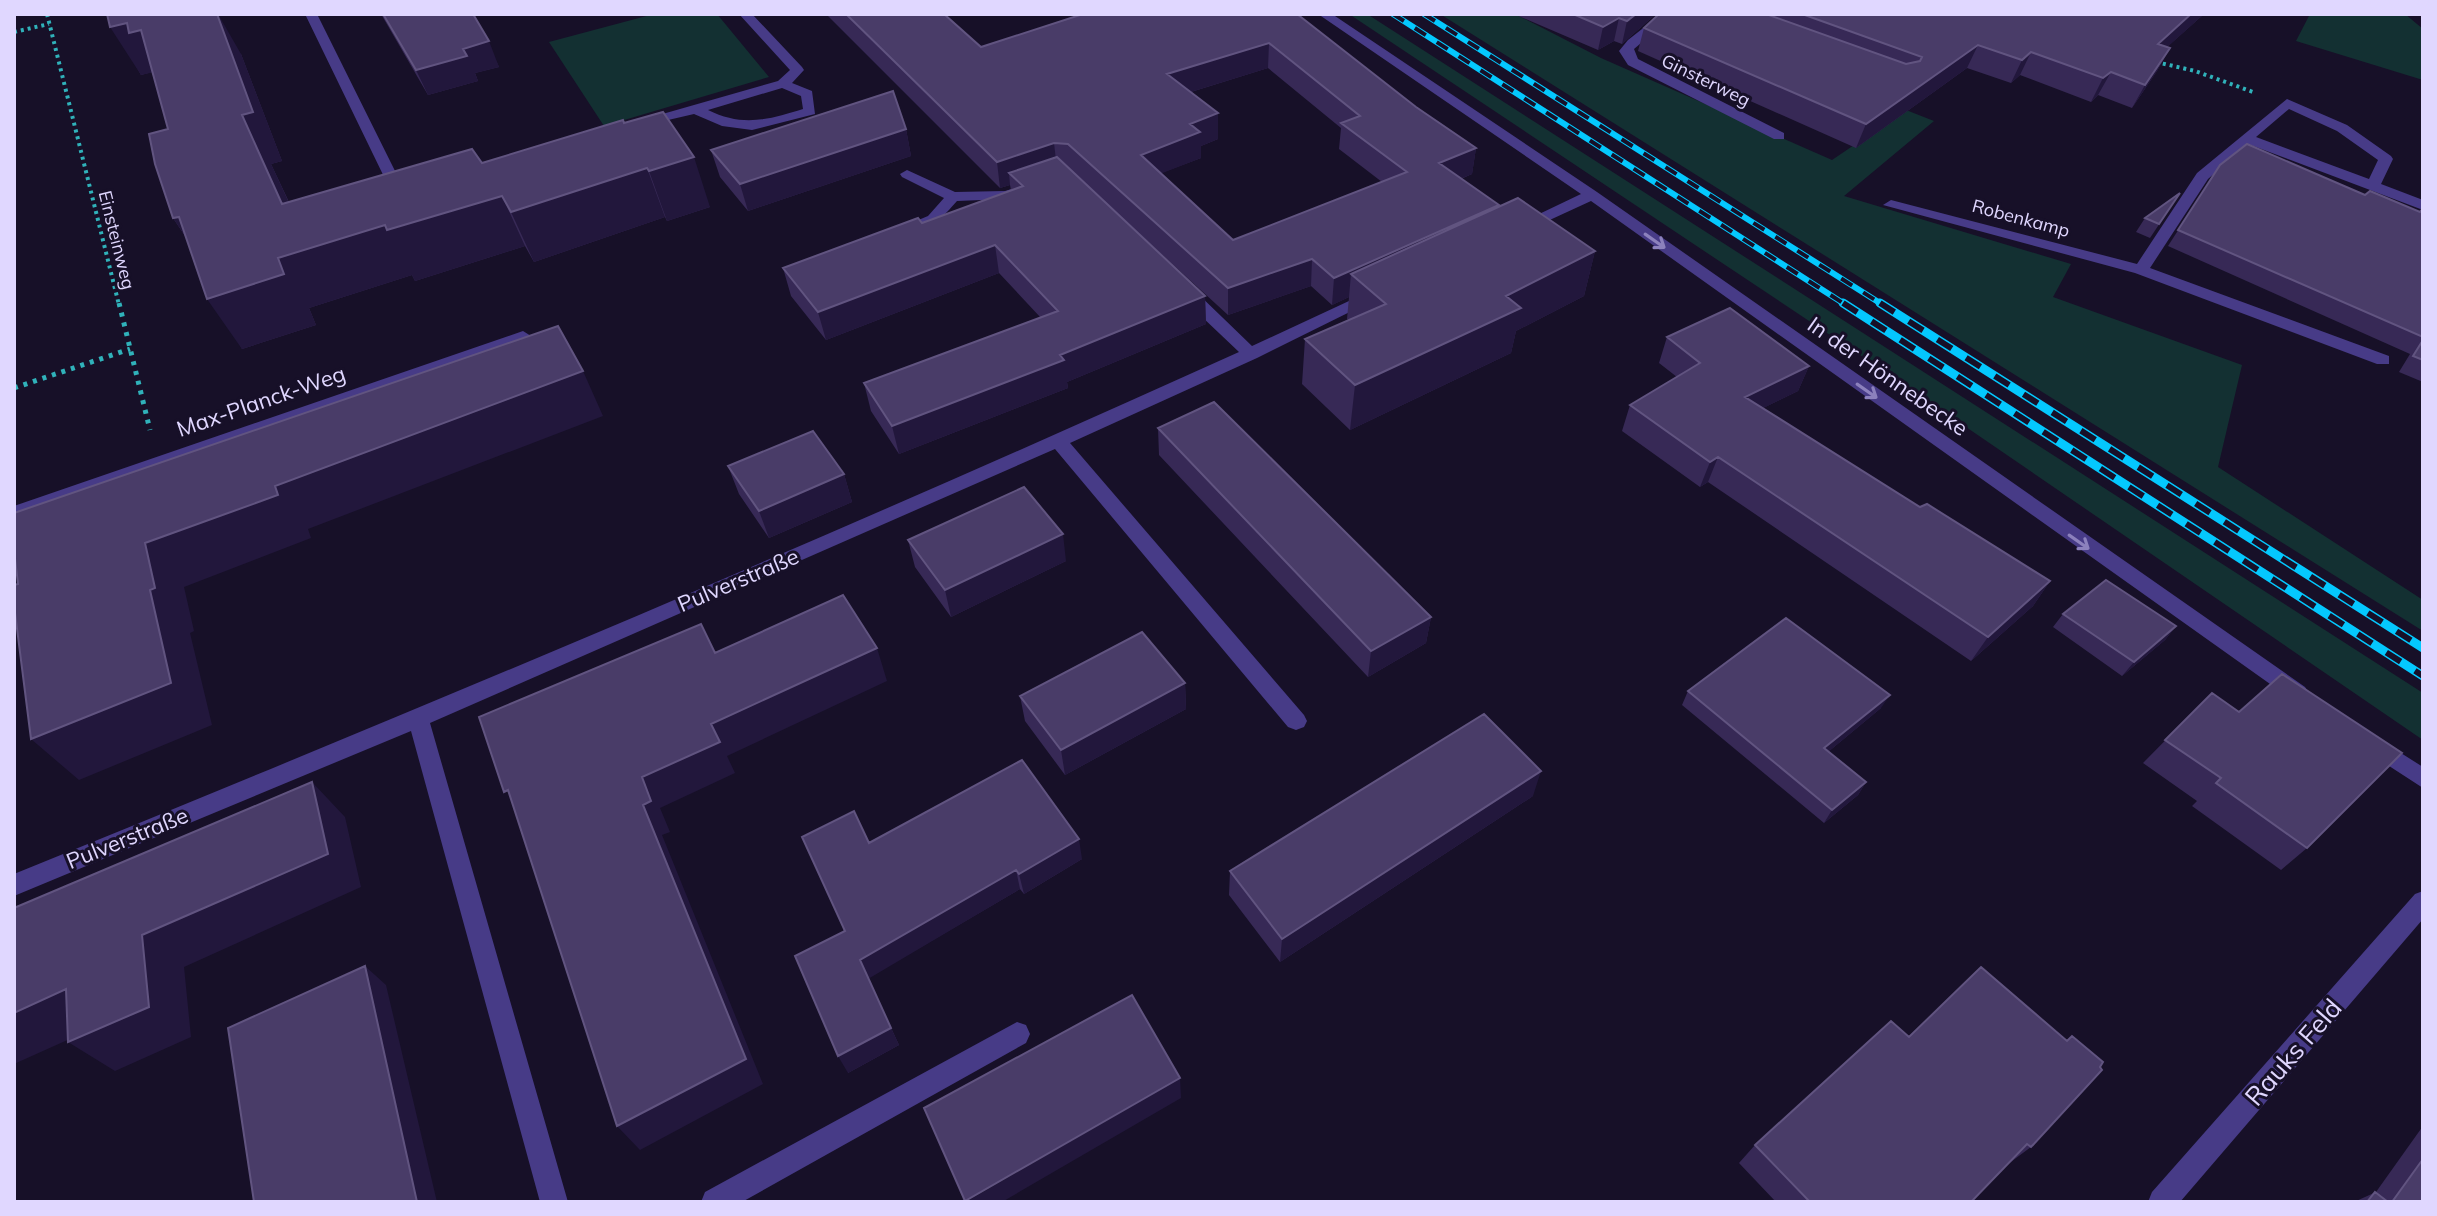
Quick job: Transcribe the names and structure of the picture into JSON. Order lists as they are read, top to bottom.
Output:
{
  "streets": {
    "street": [
      "Ginsterweg",
      "Robenkamp",
      "In der Hönnebecke",
      "Max-Planck-Weg",
      "Pulverstraße",
      "Rauks Feld"
    ],
    "path": ["Einsteinweg"]
  },
  "crossings": [
    ["Einsteinweg", "Max-Planck-Weg"]
  ],
  "one_way": ["In der Hönnebecke"]
}
